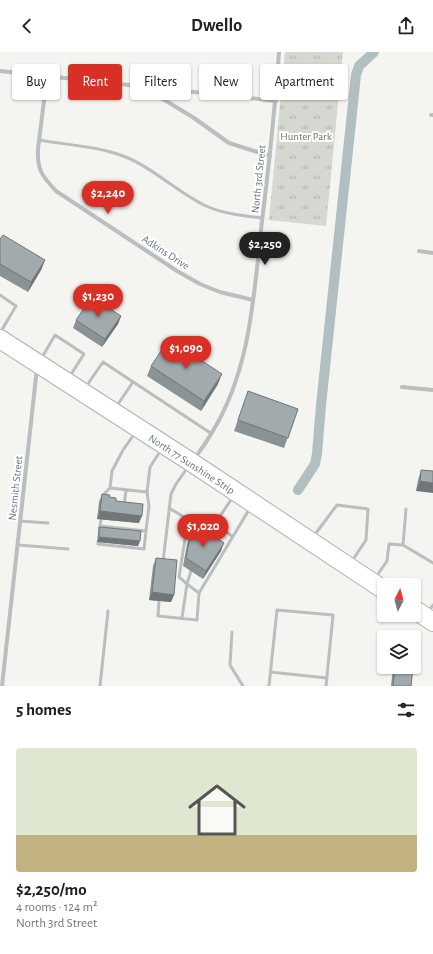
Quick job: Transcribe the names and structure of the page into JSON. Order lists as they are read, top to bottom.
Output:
{
  "streets": {
    "main road": ["North 77 Sunshine Strip"],
    "street": ["North 3rd Street", "Adkins Drive", "Nesmith Street"]
  },
  "crossings": [
    ["North 3rd Street", "Adkins Drive"],
    ["North 3rd Street", "North 77 Sunshine Strip"],
    ["North 77 Sunshine Strip", "Nesmith Street"]
  ],
  "parks": ["Hunter Park"],
  "north": "top",
  "page": {
    "header": "Dwello",
    "chip": [
      "Buy",
      "Rent",
      "Filters",
      "New",
      "Apartment"
    ],
    "price": [
      "$2,240",
      "$2,250",
      "$1,230",
      "$1,090",
      "$1,020"
    ],
    "heading": "5 homes",
    "list": [
      {
        "name": "$2,250/mo",
        "note": "4 rooms · 124 m² · North 3rd Street"
      }
    ]
  }
}
